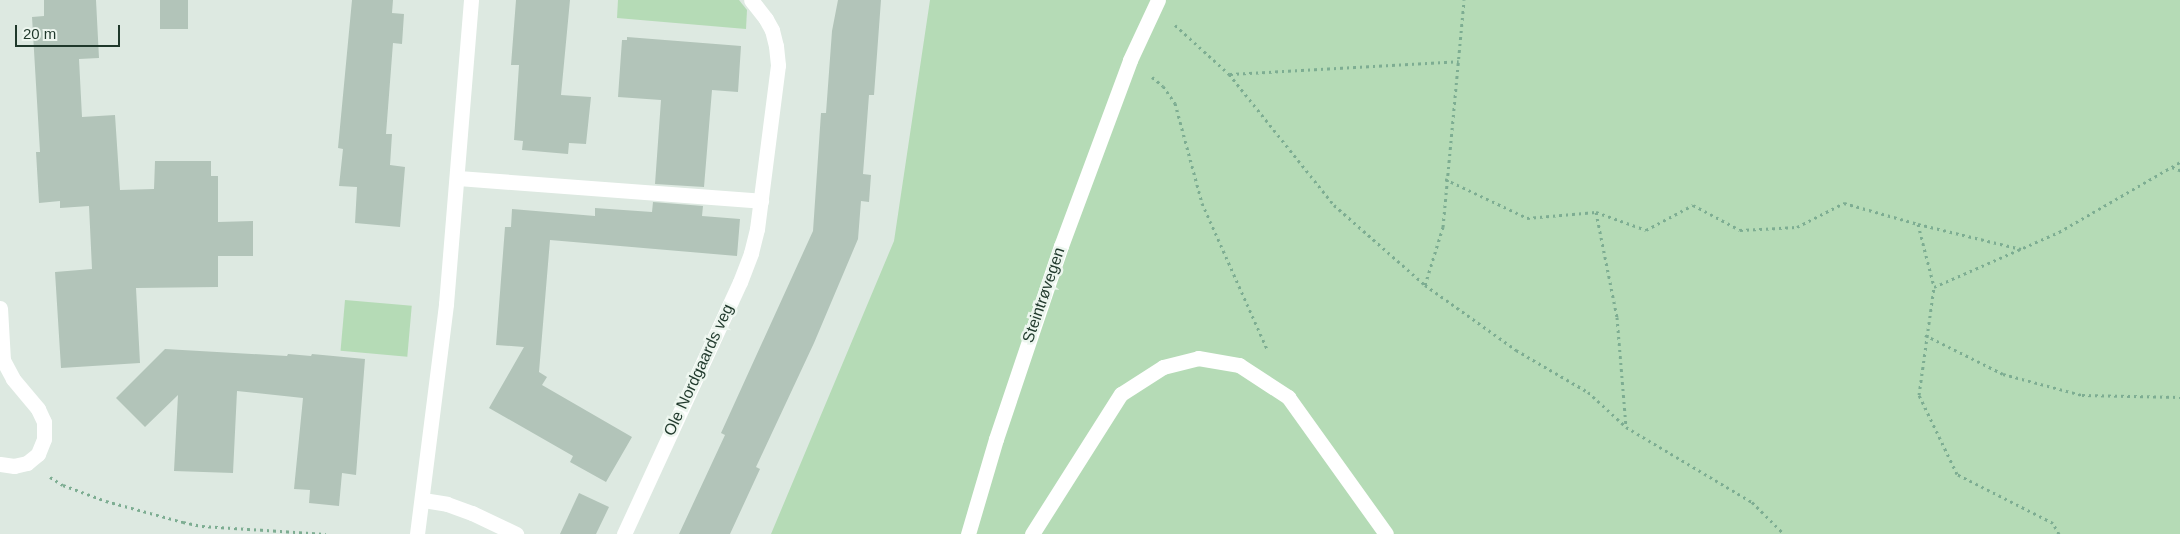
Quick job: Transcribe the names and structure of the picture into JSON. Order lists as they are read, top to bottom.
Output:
{
  "streets": {
    "street": ["Steintrøvegen", "Ole Nordgaards veg"]
  },
  "scale_bar": "20 m"
}
